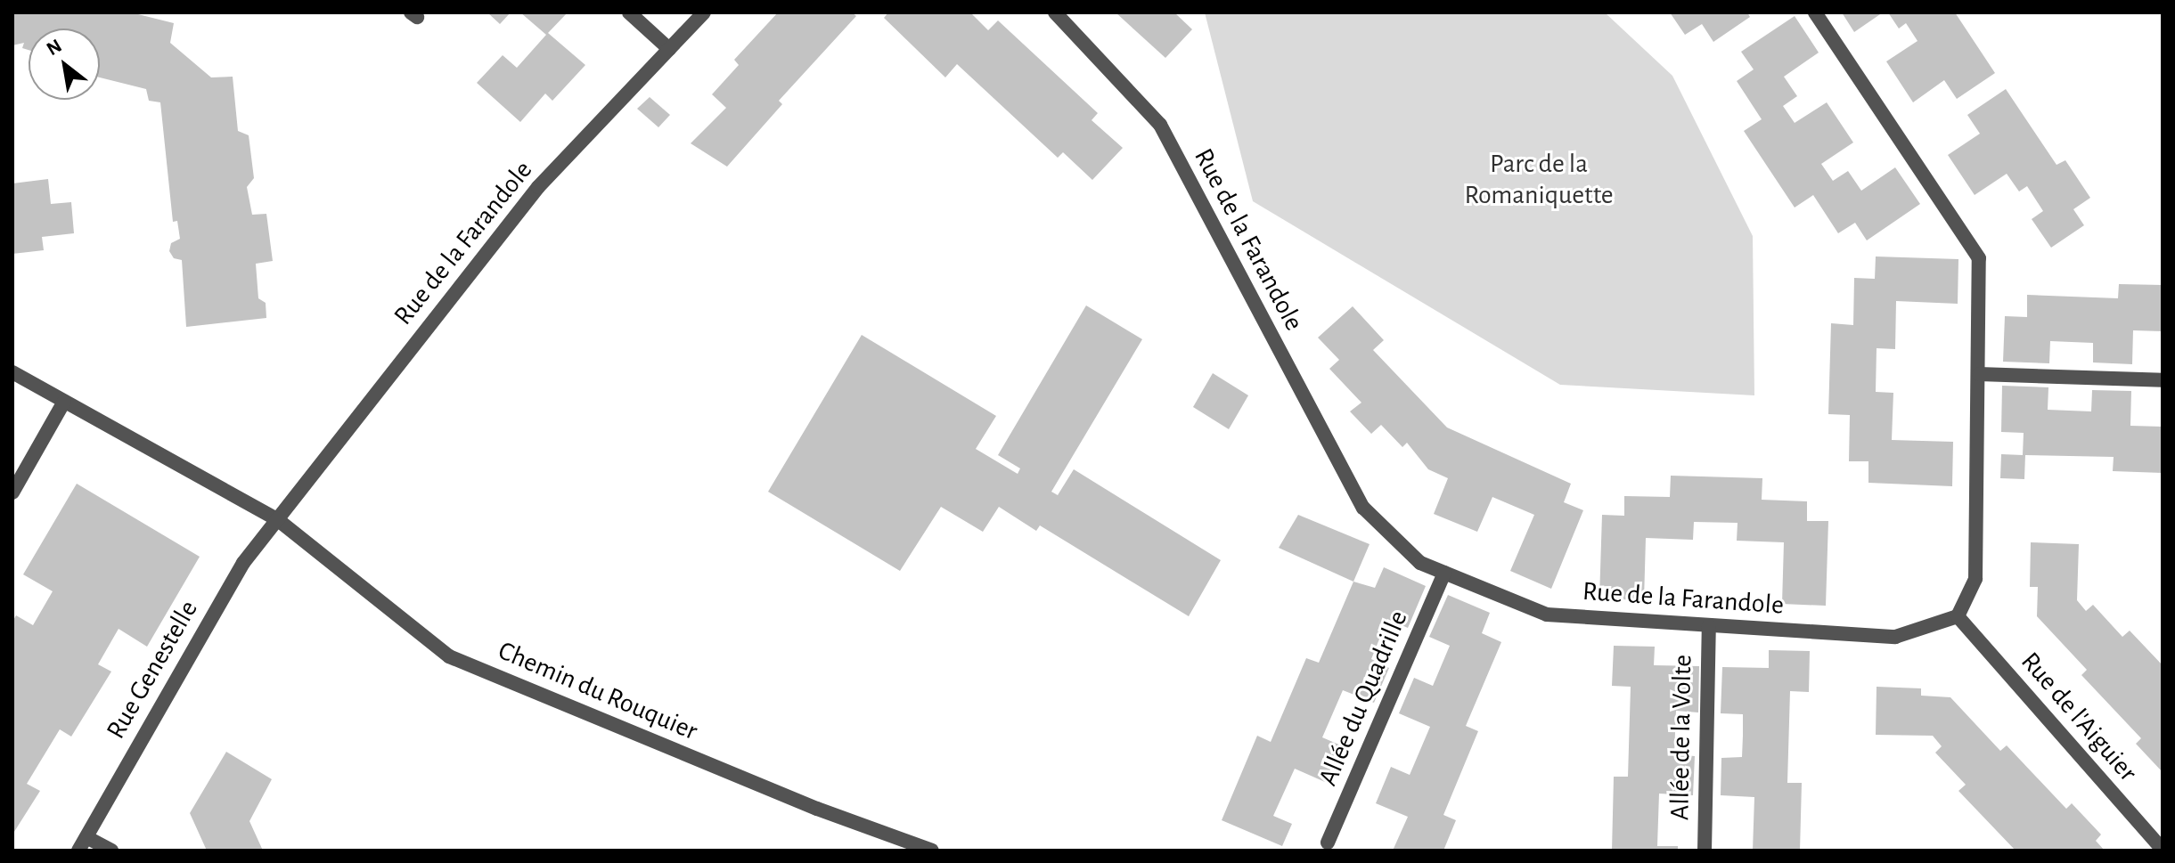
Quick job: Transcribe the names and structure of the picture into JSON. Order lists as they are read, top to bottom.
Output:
{
  "streets": {
    "street": [
      "Rue de la Farandole",
      "Rue Genestelle",
      "Chemin du Rouquier",
      "Allée du Quadrille",
      "Rue de l'Aiguier",
      "Allée de la Volte"
    ]
  },
  "crossings": [
    ["Rue de la Farandole", "Rue Genestelle"],
    ["Rue de la Farandole", "Chemin du Rouquier"],
    ["Rue de la Farandole", "Allée du Quadrille"],
    ["Rue de la Farandole", "Rue de l'Aiguier"],
    ["Rue de la Farandole", "Allée de la Volte"],
    ["Rue Genestelle", "Chemin du Rouquier"]
  ],
  "parks": ["Parc de la Romaniquette"],
  "north": "top left"
}
